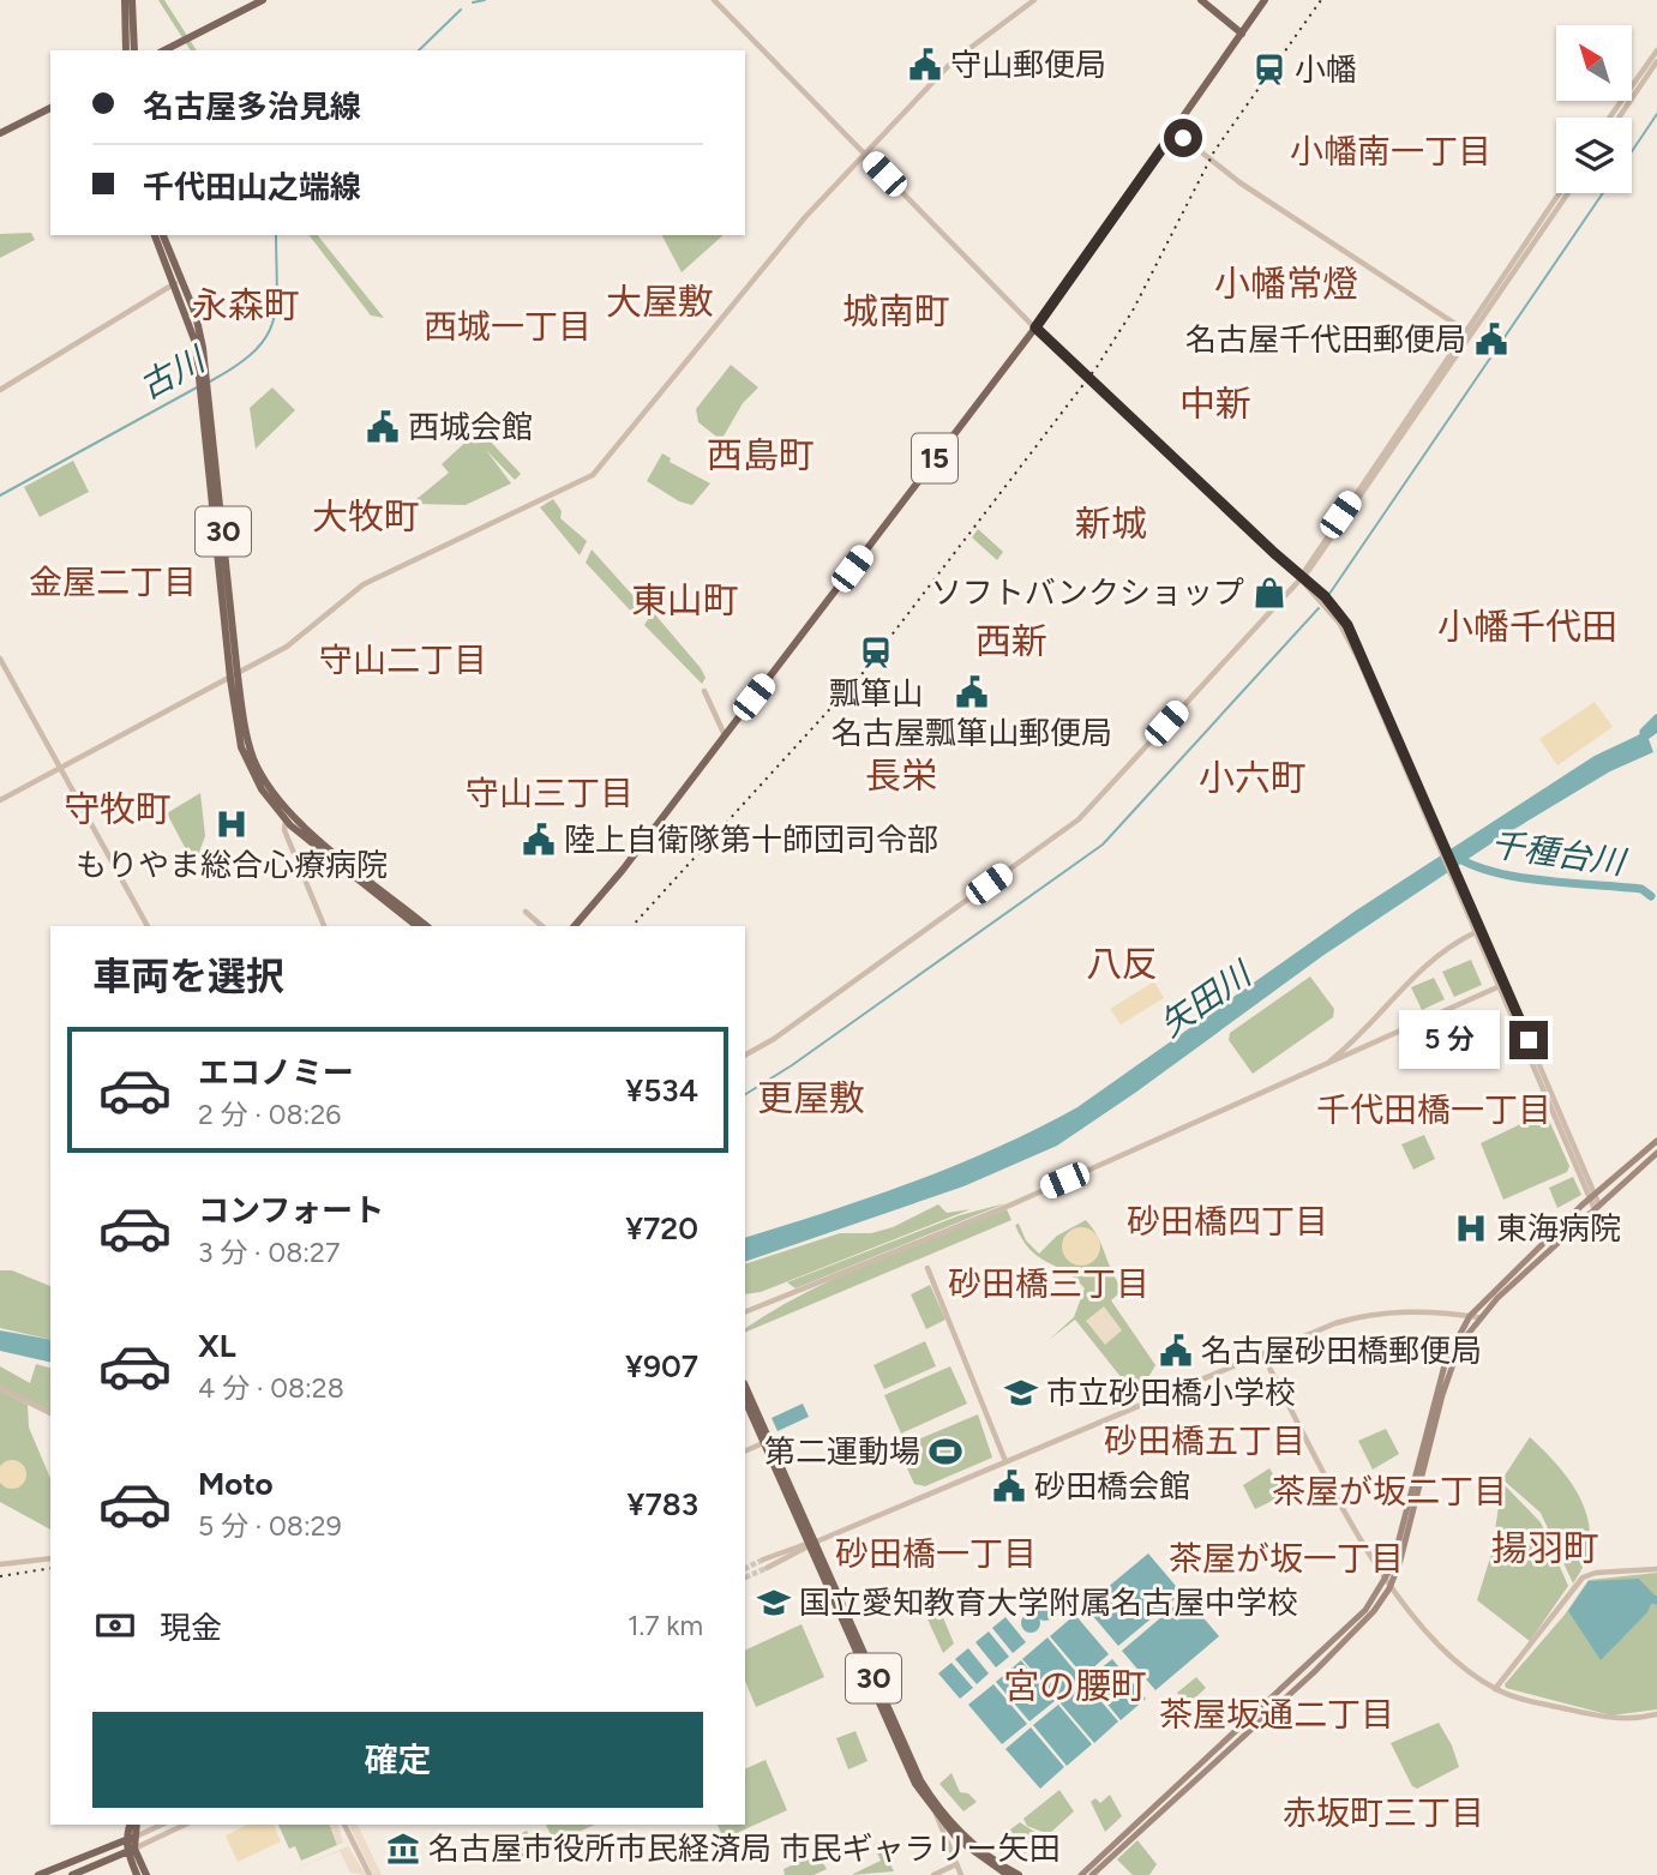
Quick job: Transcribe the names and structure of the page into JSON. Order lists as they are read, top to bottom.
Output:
{
  "streets": {
    "main road": ["15", "30"]
  },
  "districts": [
    "小幡南一丁目",
    "小幡常燈",
    "大屋敷",
    "永森町",
    "城南町",
    "西城一丁目",
    "中新",
    "西島町",
    "大牧町",
    "新城",
    "金屋二丁目",
    "東山町",
    "小幡千代田",
    "西新",
    "守山二丁目",
    "長栄",
    "小六町",
    "守山三丁目",
    "守牧町",
    "八反",
    "更屋敷",
    "千代田橋一丁目",
    "砂田橋四丁目",
    "砂田橋三丁目",
    "砂田橋五丁目",
    "茶屋が坂二丁目",
    "揚羽町",
    "砂田橋一丁目",
    "茶屋が坂一丁目",
    "宮の腰町",
    "茶屋坂通二丁目",
    "赤坂町三丁目"
  ],
  "water": ["古川", "千種台川", "矢田川"],
  "places": {
    "public building": [
      "守山郵便局",
      "名古屋千代田郵便局",
      "西城会館",
      "名古屋瓢箪山郵便局",
      "陸上自衛隊第十師団司令部",
      "名古屋砂田橋郵便局",
      "砂田橋会館"
    ],
    "station": ["小幡", "瓢箪山"],
    "shop": ["ソフトバンクショップ"],
    "hospital": ["もりやま総合心療病院", "東海病院"],
    "school or university": ["市立砂田橋小学校", "国立愛知教育大学附属名古屋中学校"],
    "sports": ["第二運動場"],
    "museum": ["名古屋市役所市民経済局 市民ギャラリー矢田"]
  },
  "north": "top left",
  "page": {
    "banner": ["名古屋多治見線", "千代田山之端線"],
    "heading": "車両を選択",
    "bubble": "5 分",
    "list": [
      {
        "name": "エコノミー",
        "note": "2 分 · 08:26",
        "value": "¥534"
      },
      {
        "name": "コンフォート",
        "note": "3 分 · 08:27",
        "value": "¥720"
      },
      {
        "name": "XL",
        "note": "4 分 · 08:28",
        "value": "¥907"
      },
      {
        "name": "Moto",
        "note": "5 分 · 08:29",
        "value": "¥783"
      }
    ],
    "pay": ["現金", "1.7 km"],
    "buttons": "確定"
  }
}
